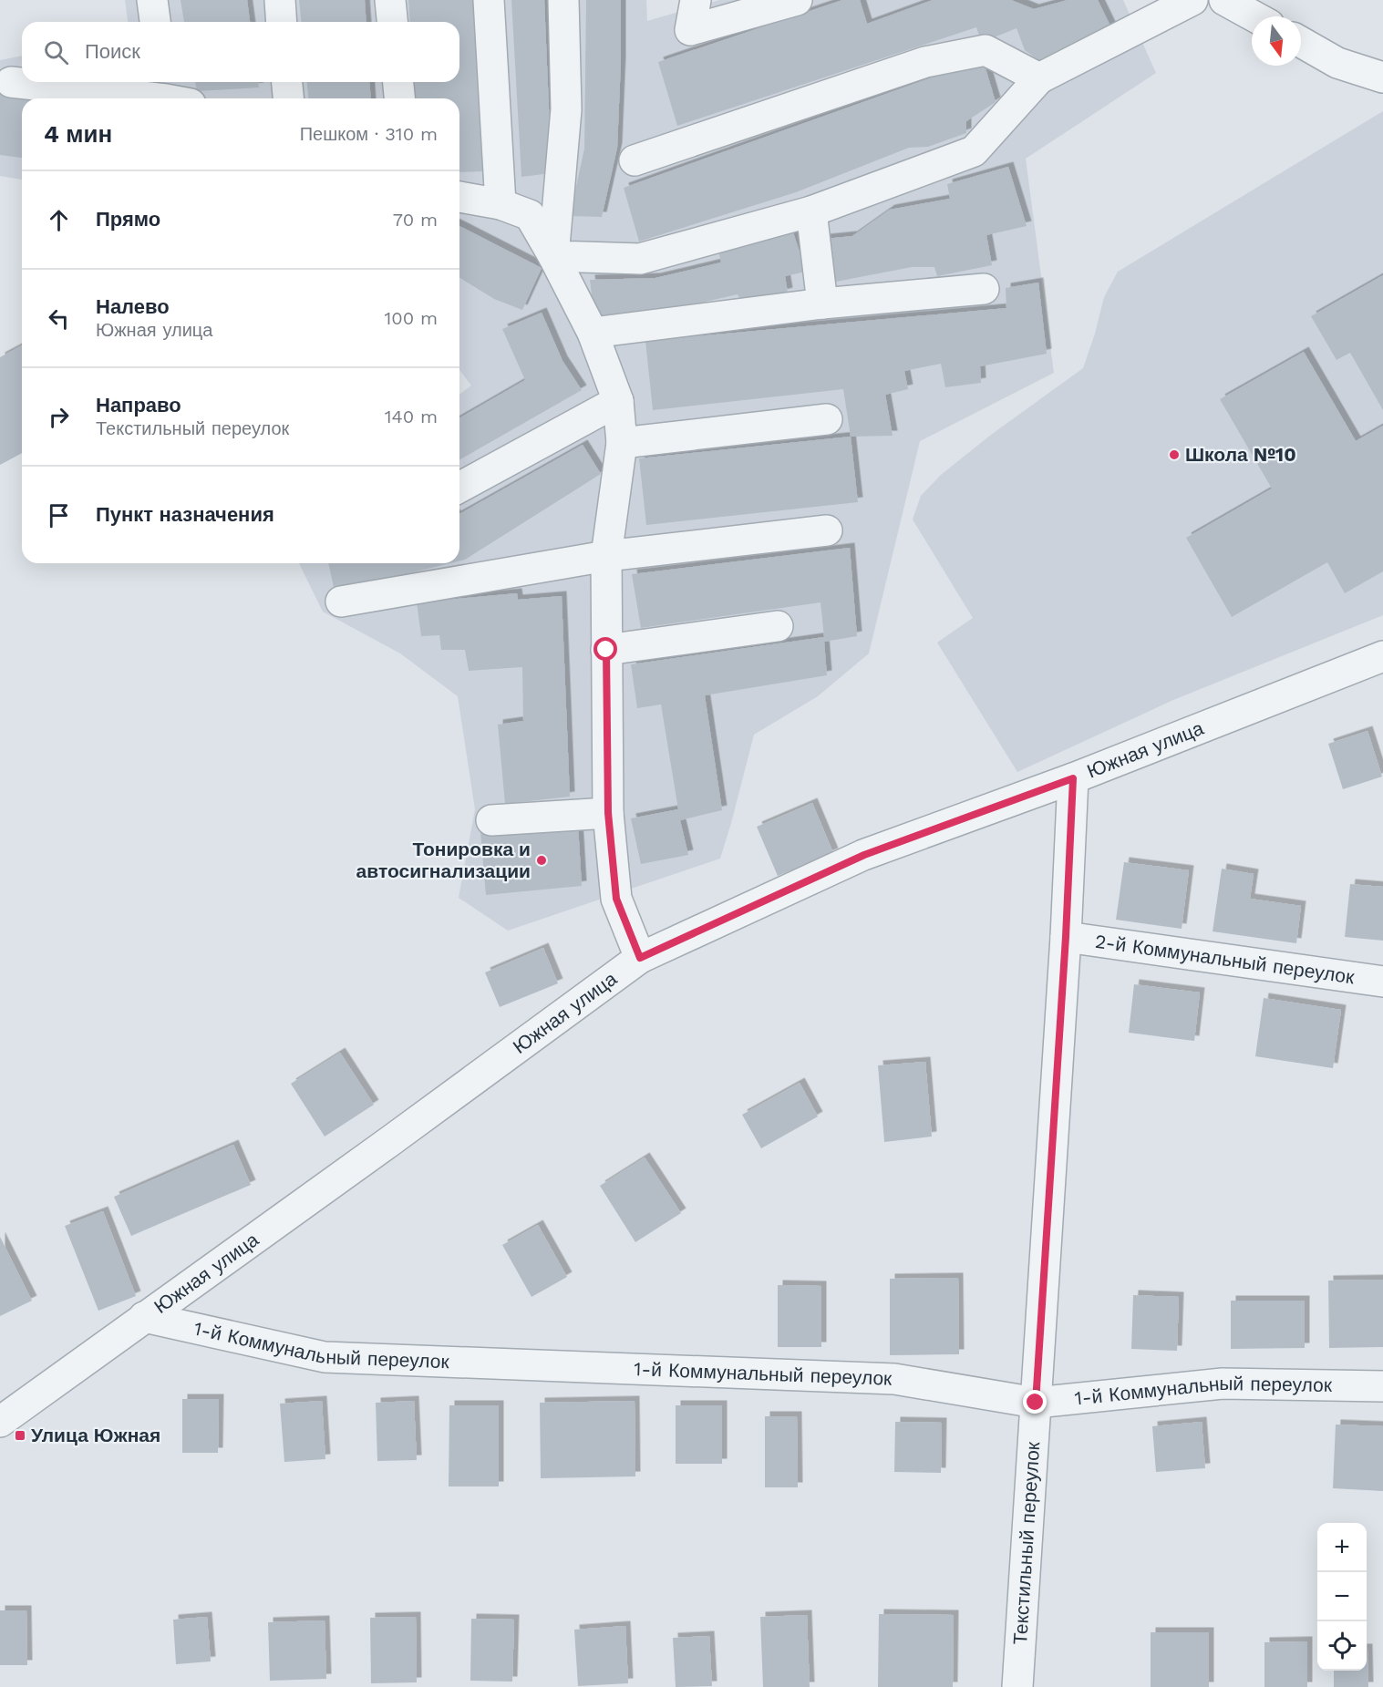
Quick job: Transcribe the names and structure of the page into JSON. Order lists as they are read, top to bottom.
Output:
{
  "streets": {
    "street": [
      "Южная улица",
      "2-й Коммунальный переулок",
      "1-й Коммунальный переулок",
      "Текстильный переулок"
    ]
  },
  "crossings": [
    ["Южная улица", "1-й Коммунальный переулок"],
    ["Южная улица", "Текстильный переулок"],
    ["2-й Коммунальный переулок", "Текстильный переулок"],
    ["1-й Коммунальный переулок", "Текстильный переулок"]
  ],
  "places": {
    "other": ["Школа №10", "Тонировка и автосигнализации"],
    "transit": ["Улица Южная"]
  },
  "north": "bottom",
  "page": {
    "search": "Поиск",
    "heading": ["4 мин", "Пешком · 310 m"],
    "list": [
      ["Прямо", "70 m"],
      ["Налево", "Южная улица", "100 m"],
      ["Направо", "Текстильный переулок", "140 m"],
      "Пункт назначения"
    ],
    "map_buttons": ["+", "−"]
  }
}
